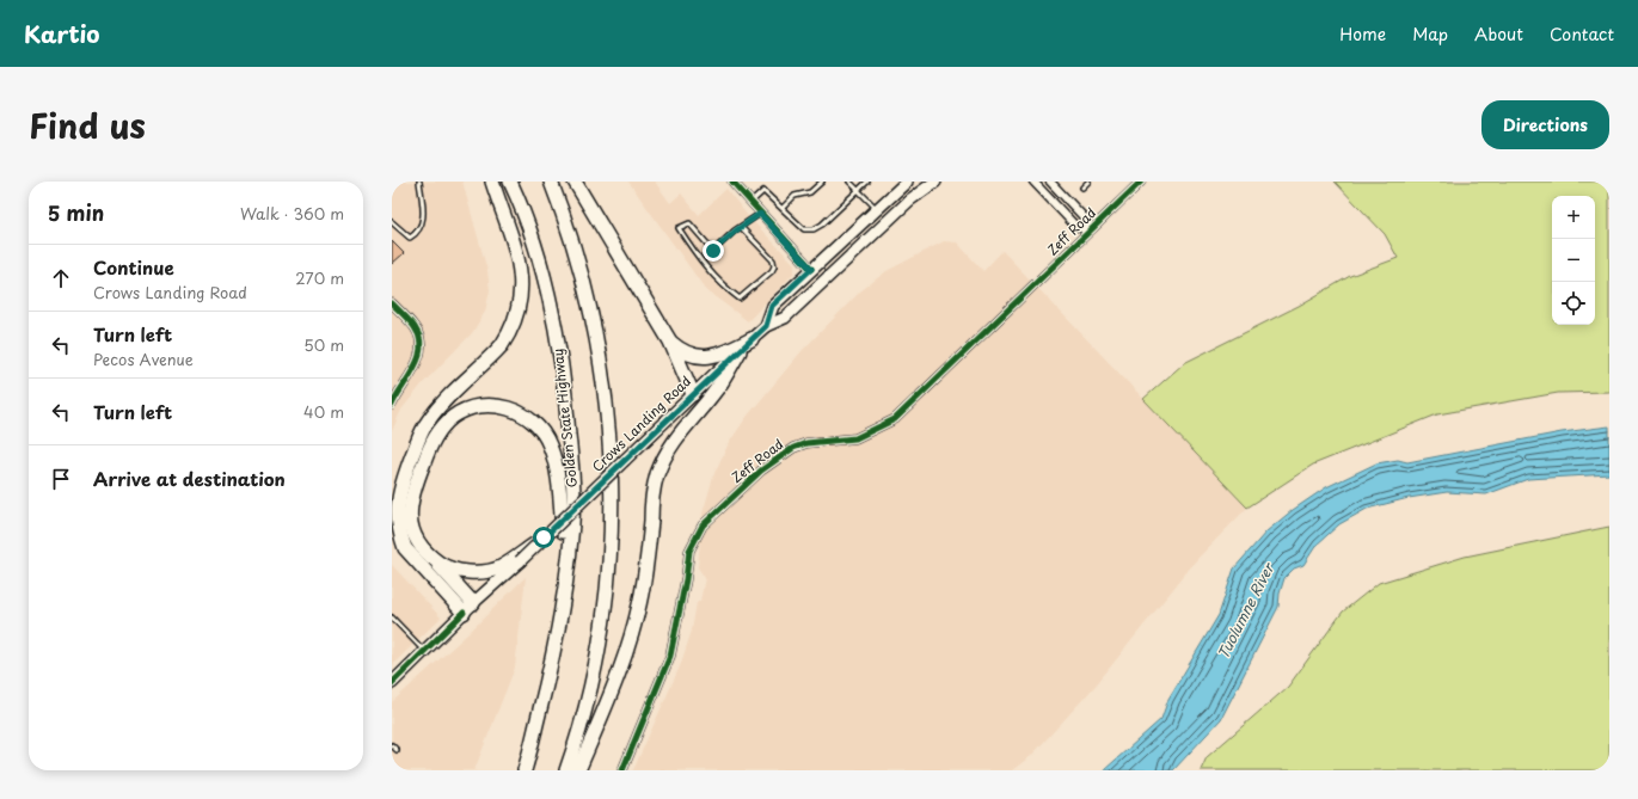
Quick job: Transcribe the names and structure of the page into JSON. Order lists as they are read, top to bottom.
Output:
{
  "streets": {
    "highway": ["Golden State Highway"],
    "main road": ["Crows Landing Road"],
    "street": ["Zeff Road"]
  },
  "water": ["Tuolumne River"],
  "page": {
    "header": "Kartio",
    "nav": [
      "Home",
      "Map",
      "About",
      "Contact"
    ],
    "title": "Find us",
    "buttons": "Directions",
    "heading": ["5 min", "Walk · 360 m"],
    "map_buttons": ["+", "−"],
    "list": [
      ["Continue", "Crows Landing Road", "270 m"],
      ["Turn left", "Pecos Avenue", "50 m"],
      ["Turn left", "40 m"],
      "Arrive at destination"
    ]
  }
}
